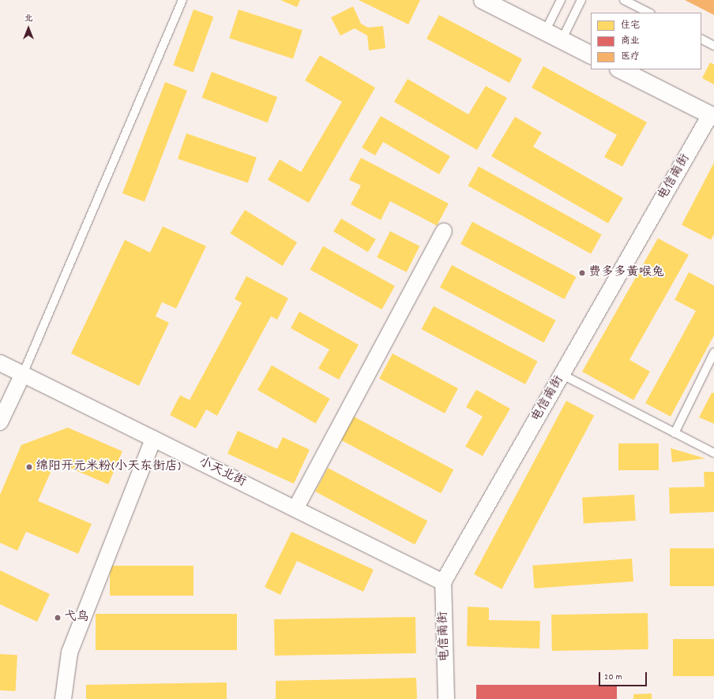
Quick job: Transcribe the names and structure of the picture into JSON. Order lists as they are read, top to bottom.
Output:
{
  "streets": {
    "street": ["电信南街", "小天北街"]
  },
  "crossings": [
    ["电信南街", "小天北街"]
  ],
  "places": ["费多多黄喉兔", "绵阳开元米粉(小天东街店)", "弋鸟"],
  "legend": ["住宅", "商业", "医疗"],
  "scale_bar": "20 m",
  "north": "top"
}
